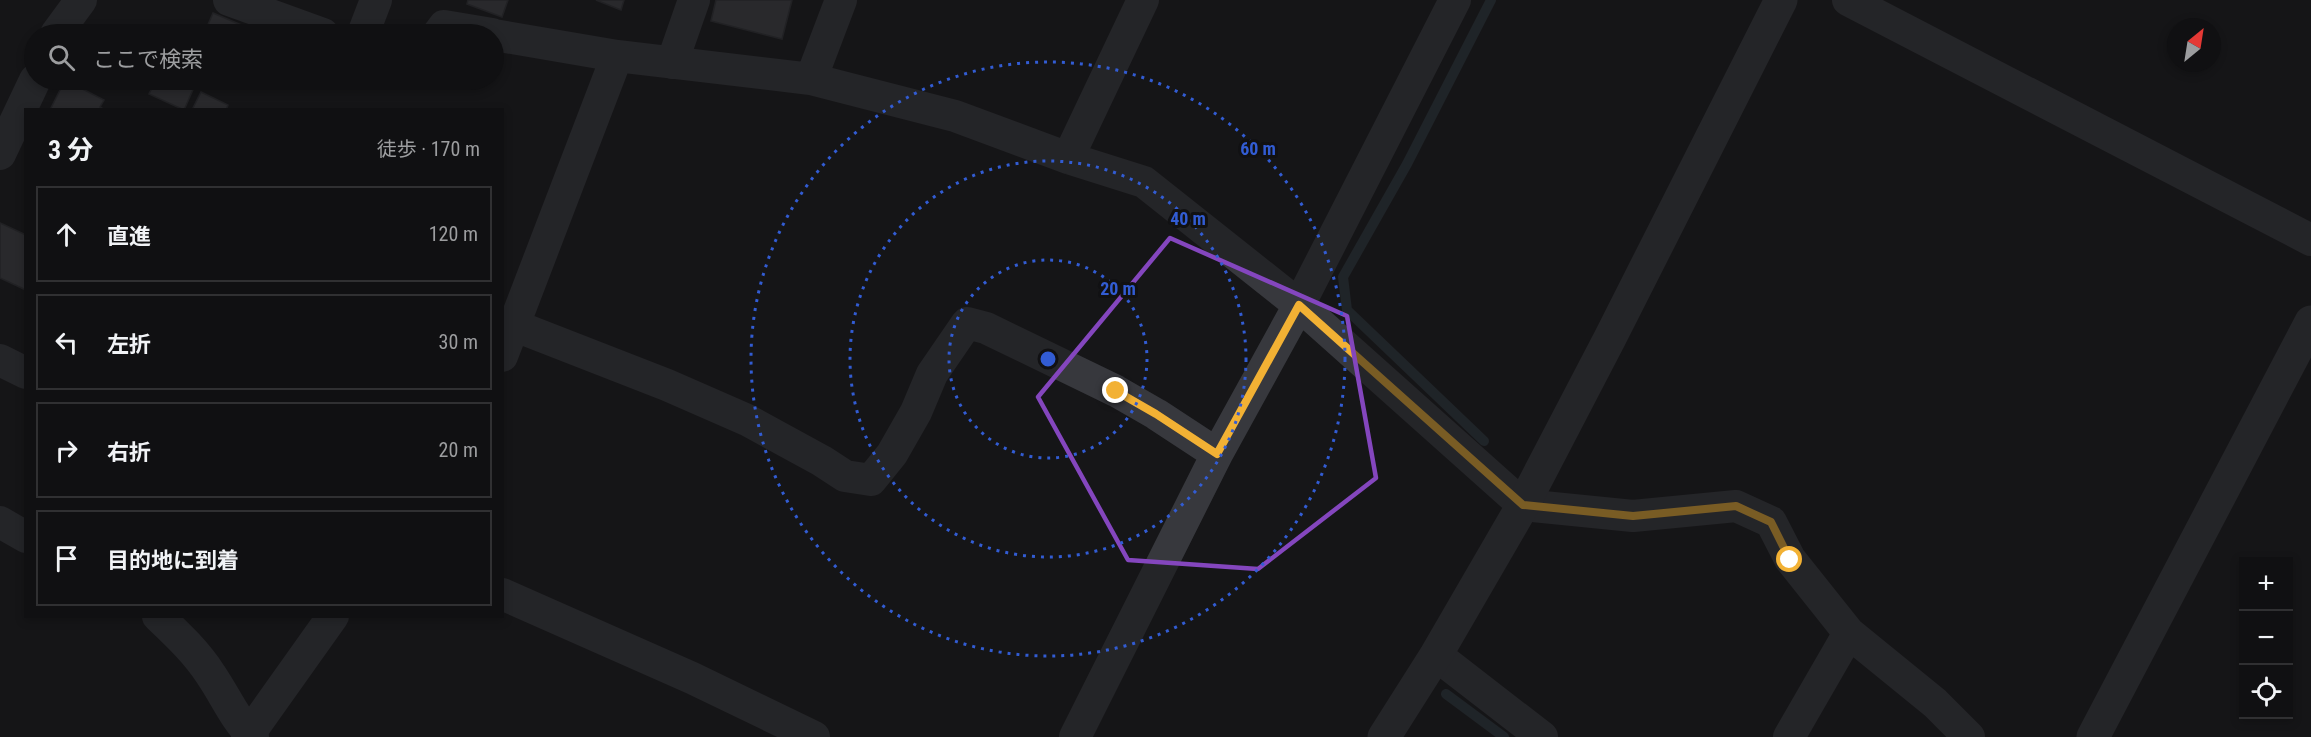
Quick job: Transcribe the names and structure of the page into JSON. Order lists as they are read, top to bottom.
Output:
{
  "north": "top right",
  "page": {
    "search": "ここで検索",
    "heading": ["3 分", "徒歩 · 170 m"],
    "list": [
      ["直進", "120 m"],
      ["左折", "30 m"],
      ["右折", "20 m"],
      "目的地に到着"
    ],
    "map_buttons": ["+", "−"]
  },
  "rings": ["60 m", "40 m", "20 m"]
}
